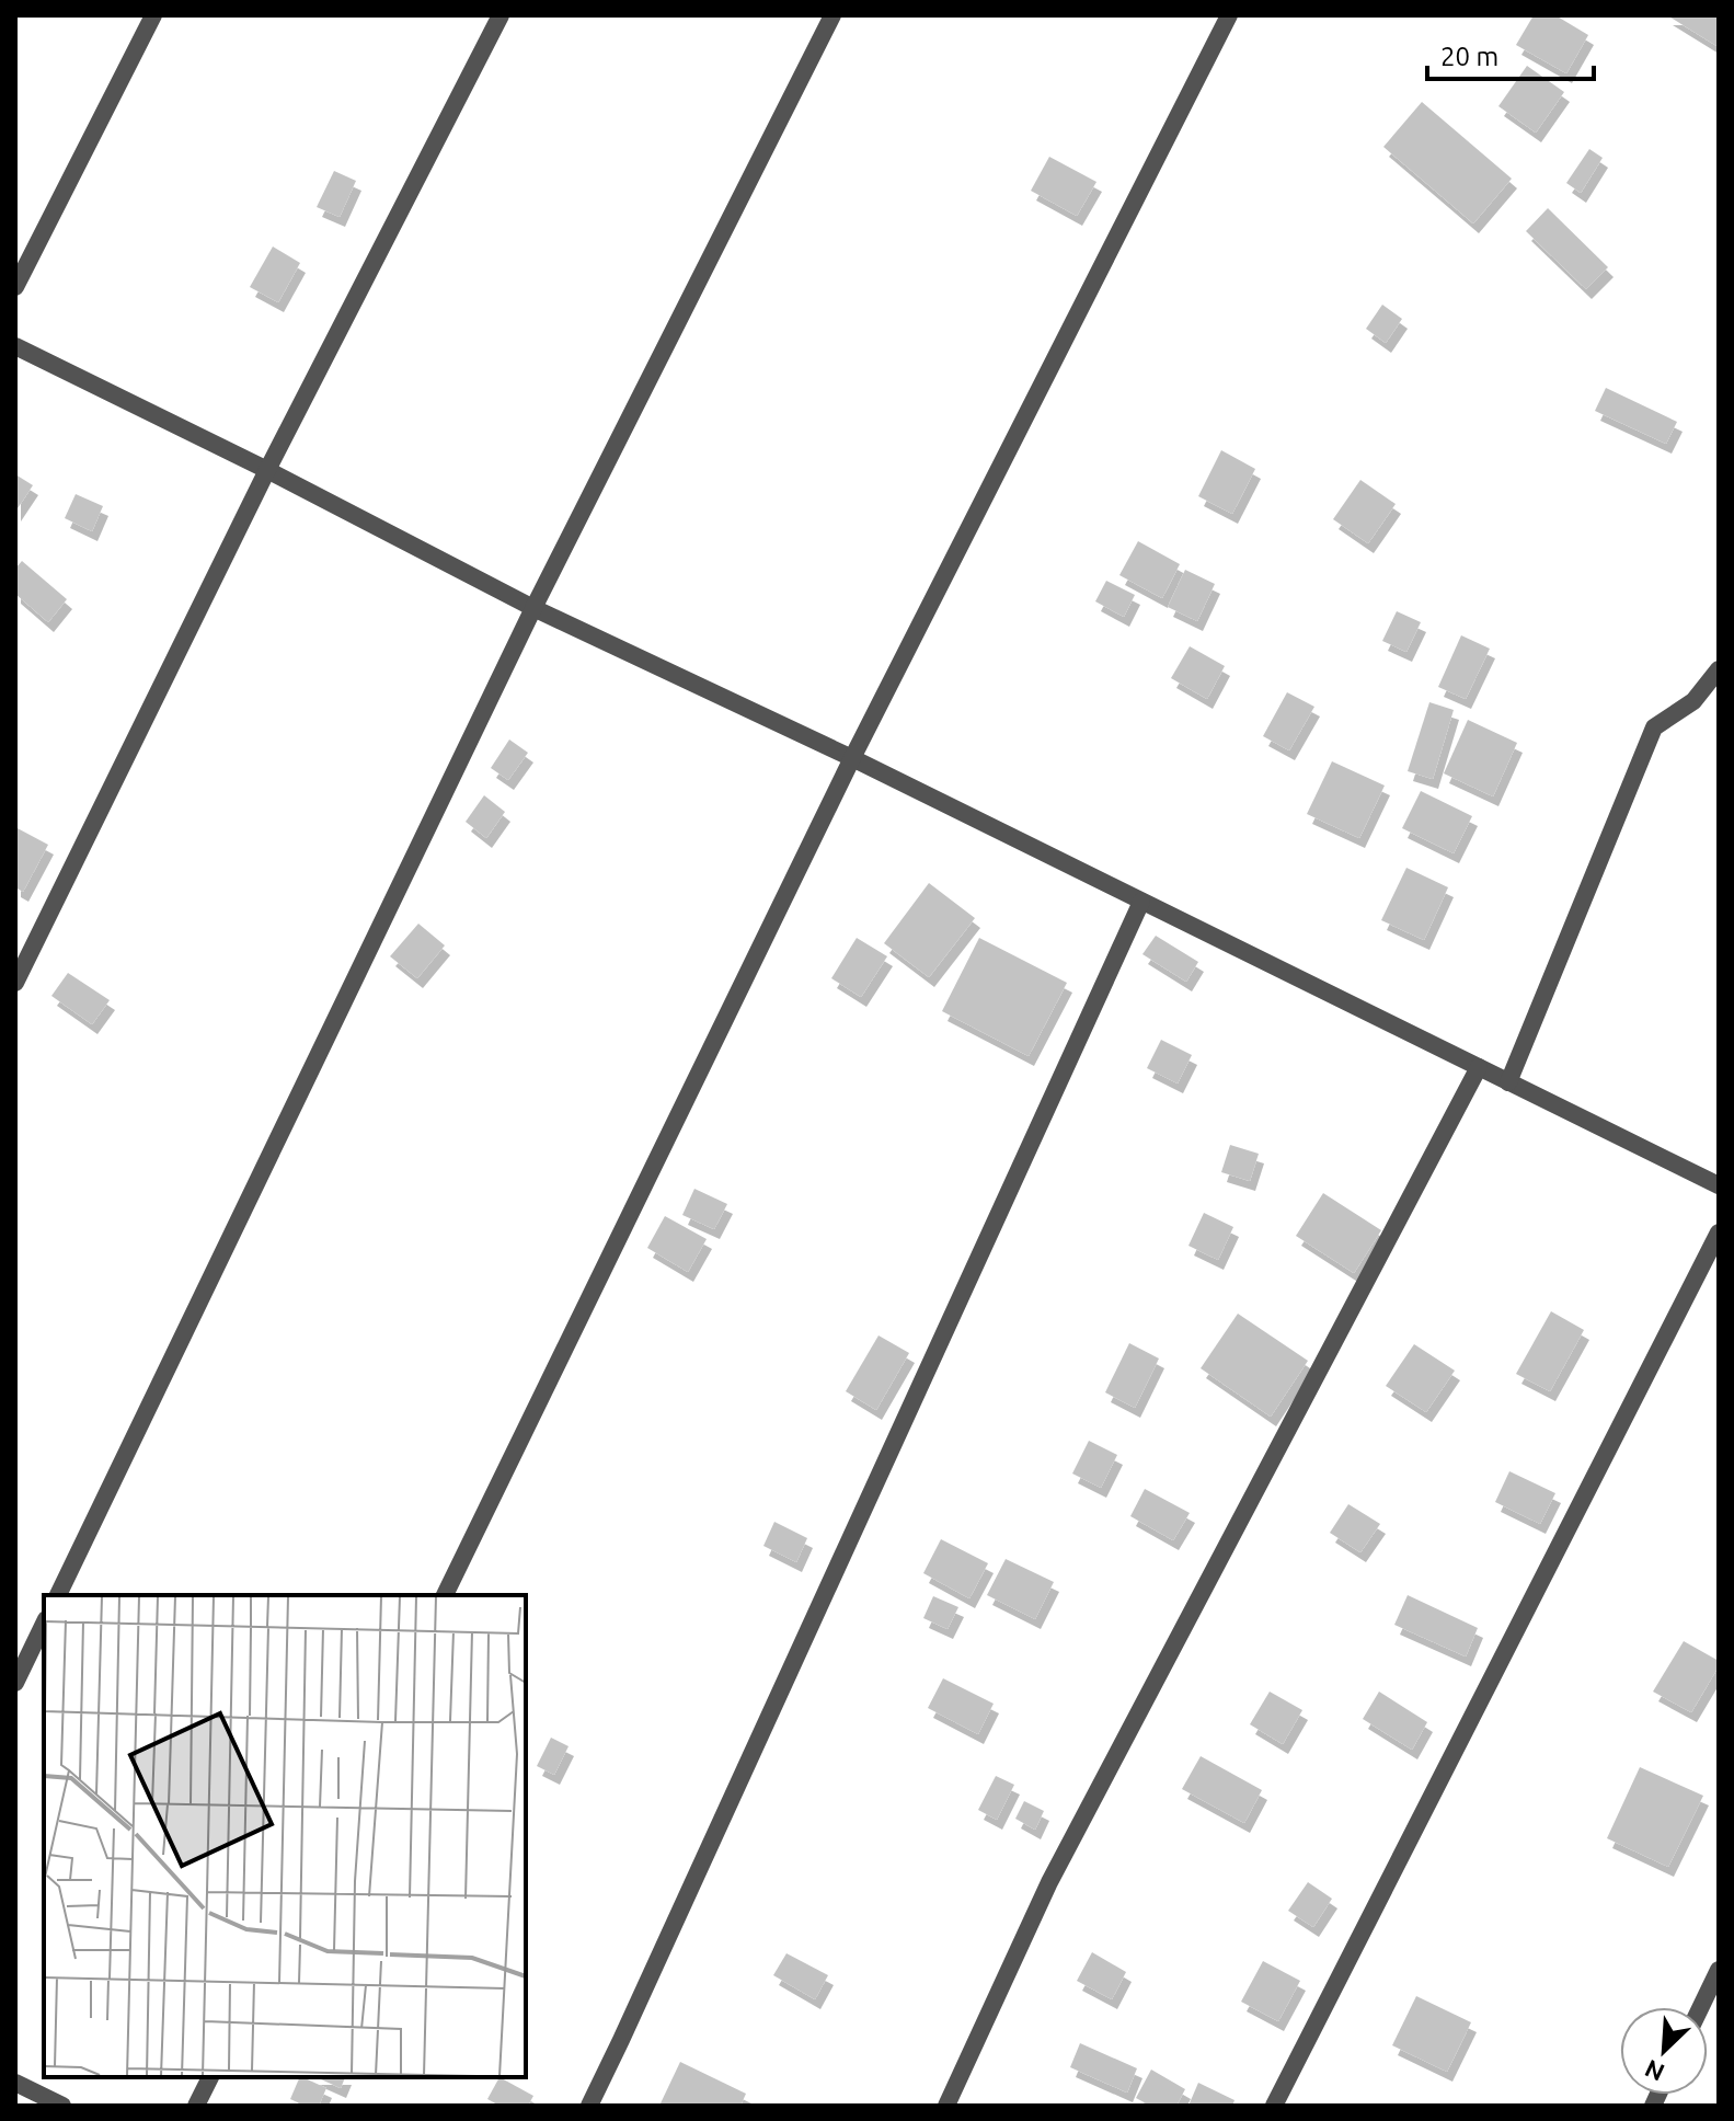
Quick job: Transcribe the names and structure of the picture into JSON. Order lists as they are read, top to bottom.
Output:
{
  "scale_bar": "20 m",
  "north": "bottom left"
}
